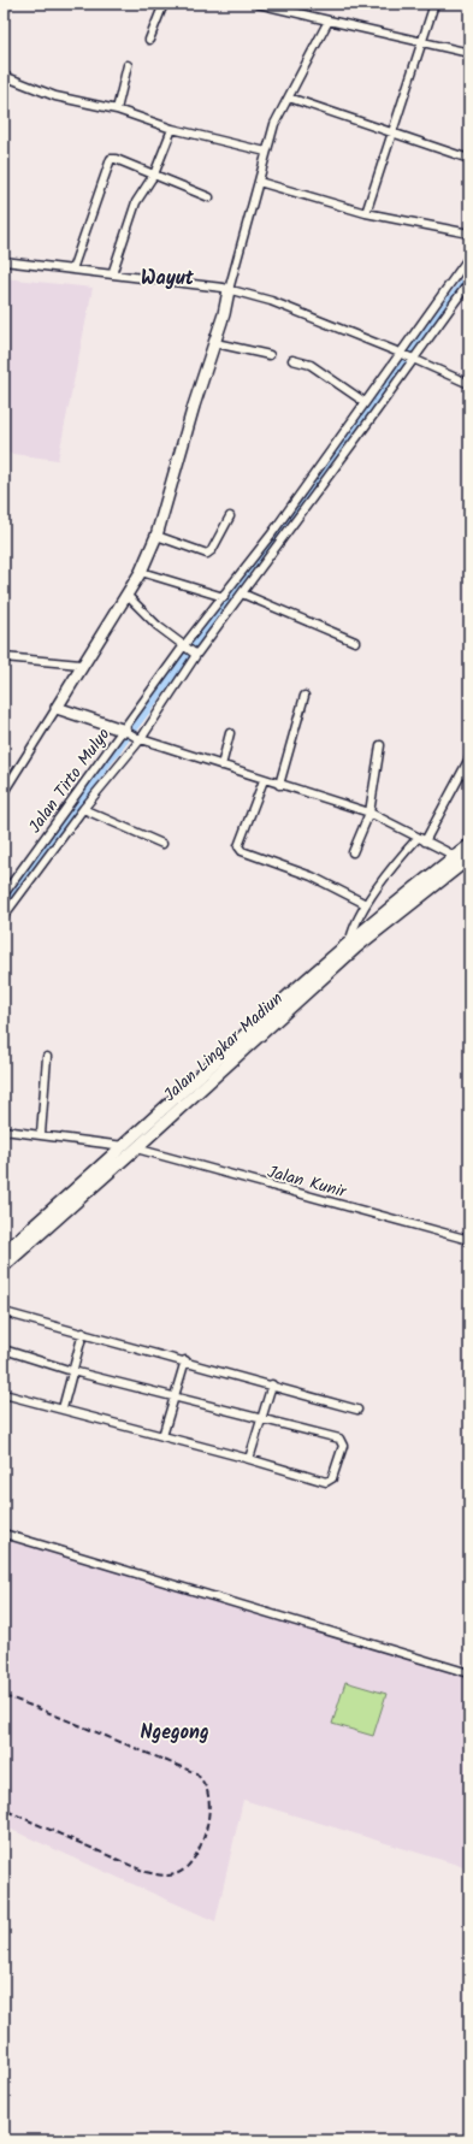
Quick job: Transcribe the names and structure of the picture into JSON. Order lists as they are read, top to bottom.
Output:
{
  "streets": {
    "main road": ["Jalan Lingkar Madiun"],
    "street": ["Jalan Tirto Mulyo", "Jalan Kunir"]
  },
  "crossings": [
    ["Jalan Lingkar Madiun", "Jalan Kunir"]
  ],
  "districts": ["Wayut", "Ngegong"]
}
